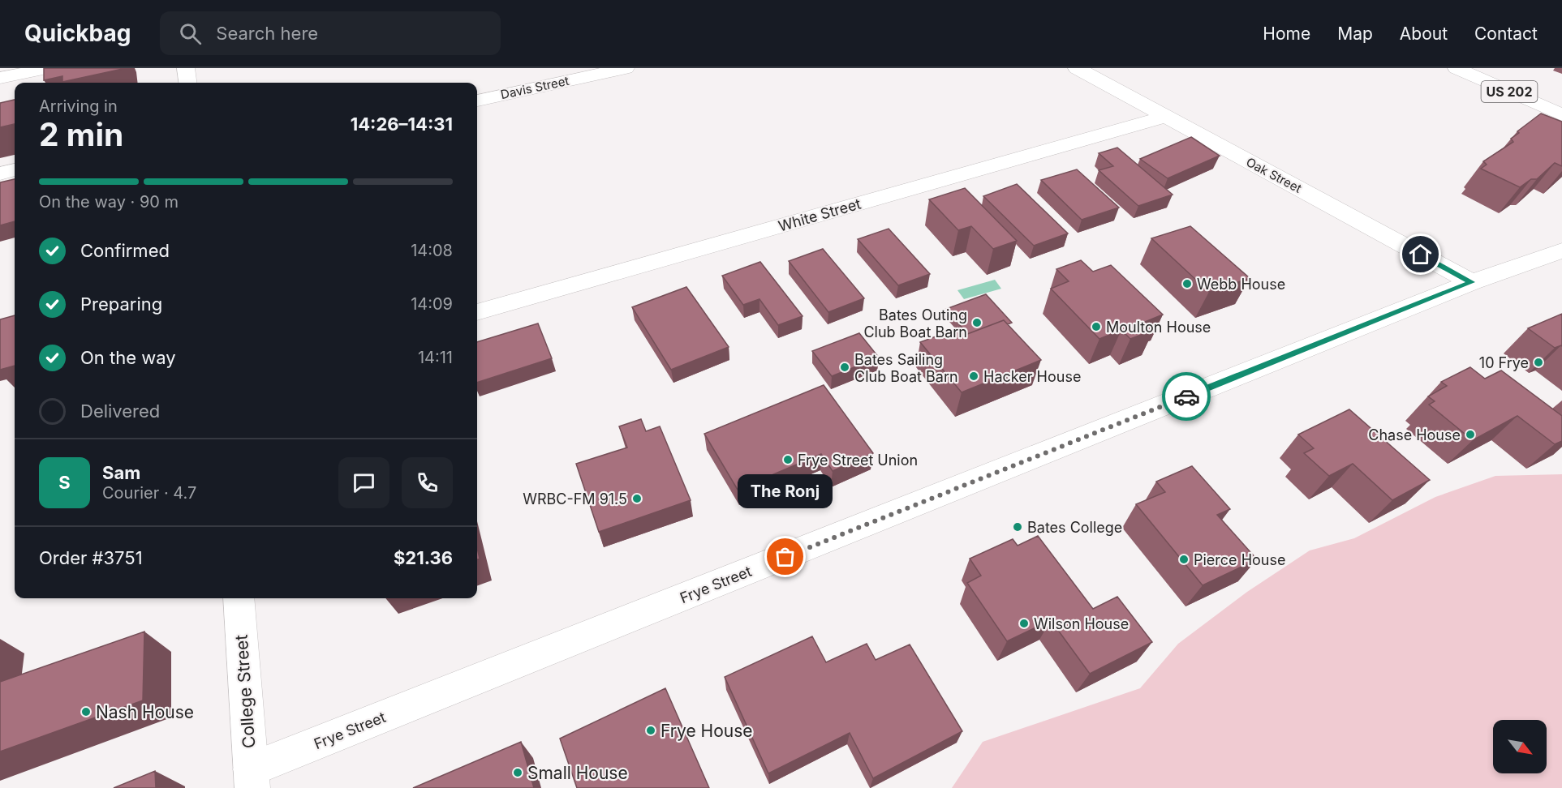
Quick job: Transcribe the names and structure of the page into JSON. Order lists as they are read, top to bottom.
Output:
{
  "streets": {
    "main road": [
      "Davis Street",
      "US 202",
      "Oak Street",
      "White Street",
      "Frye Street",
      "College Street"
    ]
  },
  "crossings": [
    ["Oak Street", "White Street"],
    ["Oak Street", "Frye Street"],
    ["Frye Street", "College Street"]
  ],
  "places": [
    "Webb House",
    "Bates Outing Club Boat Barn",
    "Moulton House",
    "10 Frye",
    "Bates Sailing Club Boat Barn",
    "Hacker House",
    "Chase House",
    "Frye Street Union",
    "WRBC-FM 91.5",
    "Bates College",
    "The Ronj",
    "Pierce House",
    "Wilson House",
    "Nash House",
    "Frye House",
    "Small House"
  ],
  "north": "bottom right",
  "page": {
    "header": "Quickbag",
    "search": "Search here",
    "nav": [
      "Home",
      "Map",
      "About",
      "Contact"
    ],
    "heading": ["2 min", "Arriving in", "14:26–14:31"],
    "panel": [
      "Sam",
      "Courier · 4.7",
      "Order #3751",
      "$21.36"
    ],
    "bar": "On the way · 90 m",
    "list": [
      ["Confirmed", "14:08"],
      ["Preparing", "14:09"],
      ["On the way", "14:11"],
      "Delivered"
    ],
    "round": "S",
    "bubble": "The Ronj"
  }
}
